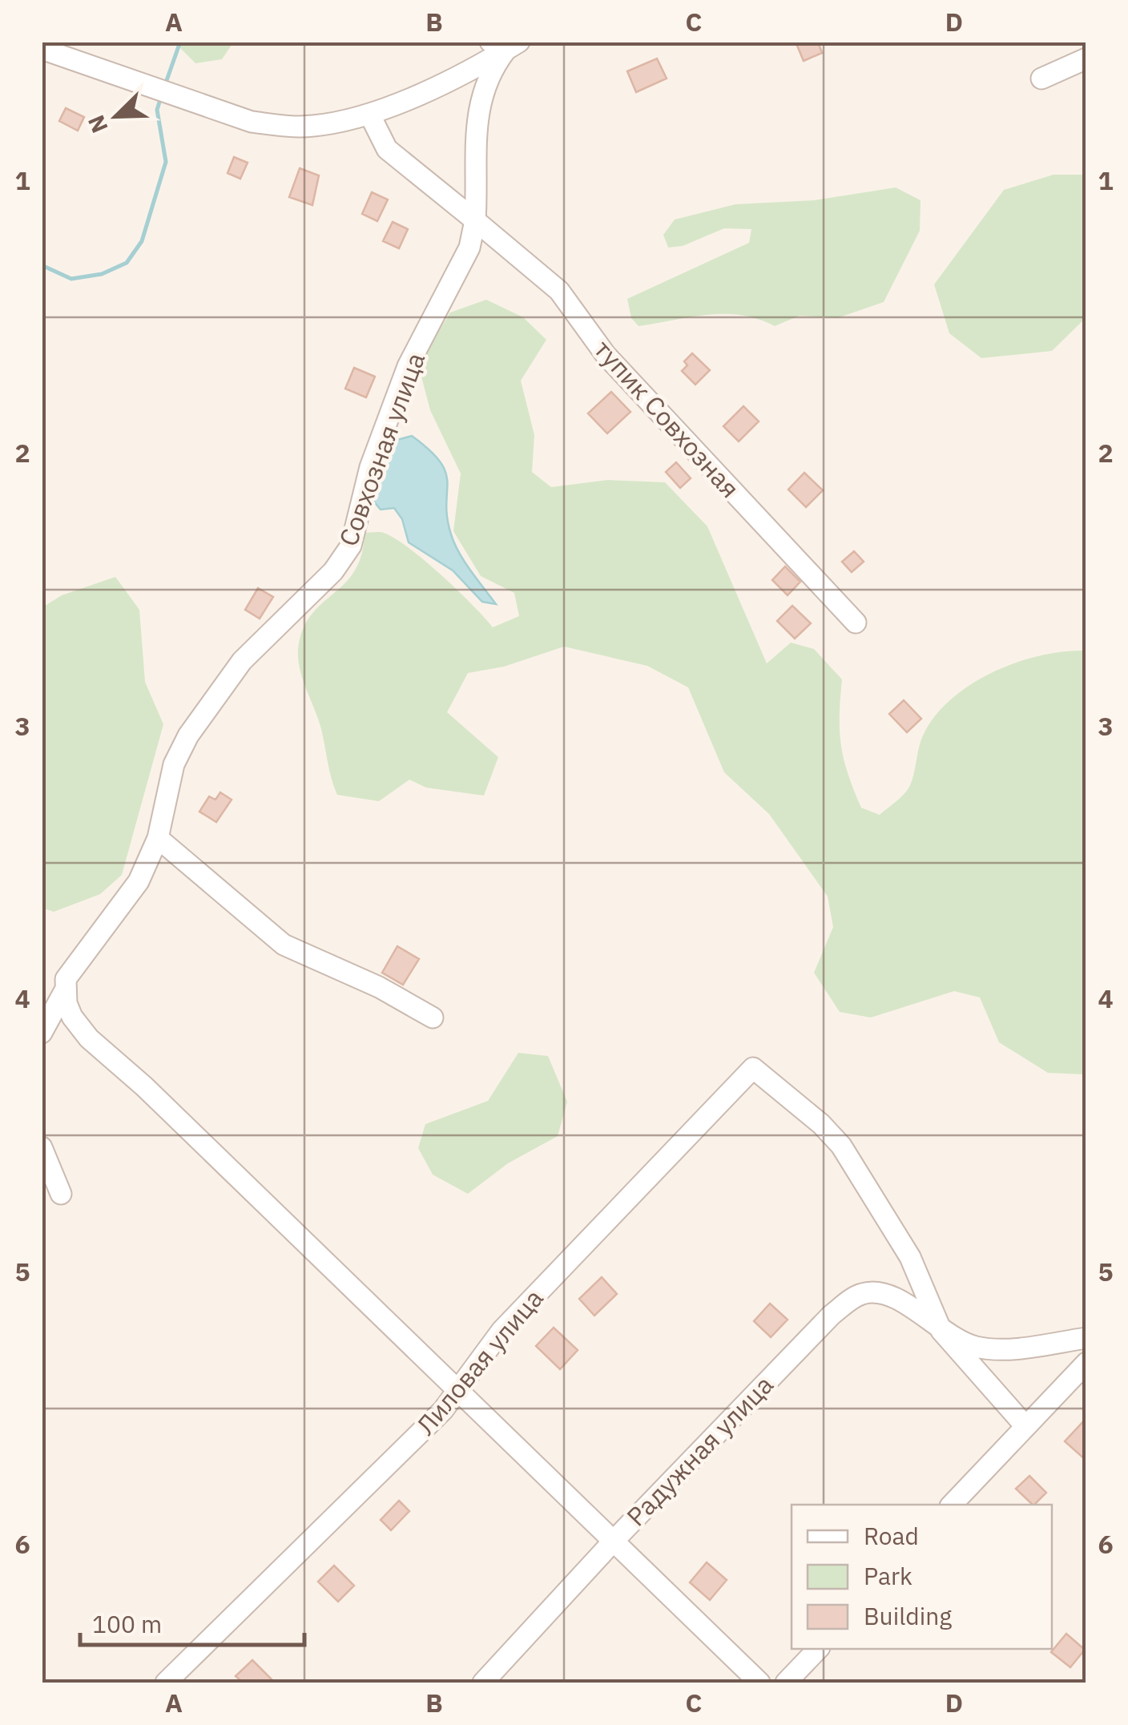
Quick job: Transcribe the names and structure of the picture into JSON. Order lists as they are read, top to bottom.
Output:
{
  "streets": {
    "street": [
      "тупик Совхозная",
      "Совхозная улица",
      "Лиловая улица",
      "Радужная улица"
    ]
  },
  "crossings": [
    ["тупик Совхозная", "Совхозная улица"],
    ["Лиловая улица", "Радужная улица"]
  ],
  "legend": ["Road", "Park", "Building"],
  "scale_bar": "100 m",
  "north": "bottom left",
  "grid": {
    "columns": [
      "A",
      "B",
      "C",
      "D"
    ],
    "rows": [
      "1",
      "2",
      "3",
      "4",
      "5",
      "6"
    ]
  }
}
